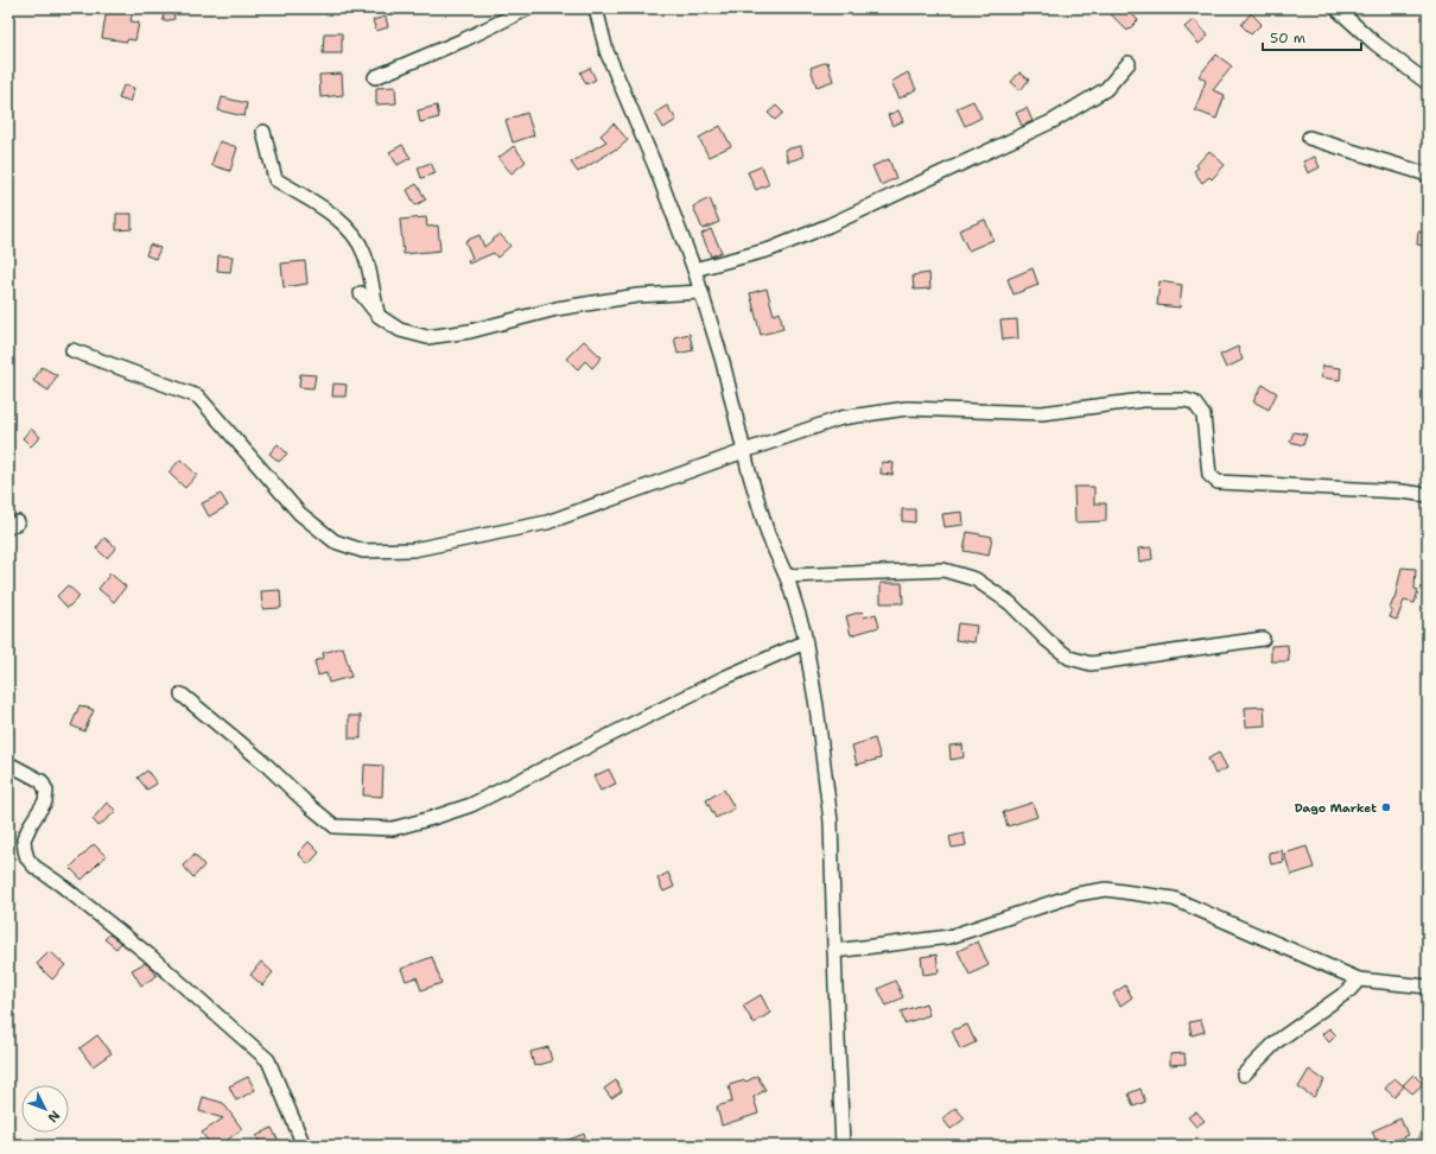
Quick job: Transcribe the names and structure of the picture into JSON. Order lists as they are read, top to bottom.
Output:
{
  "places": ["Dago Market"],
  "scale_bar": "50 m",
  "north": "bottom right"
}
